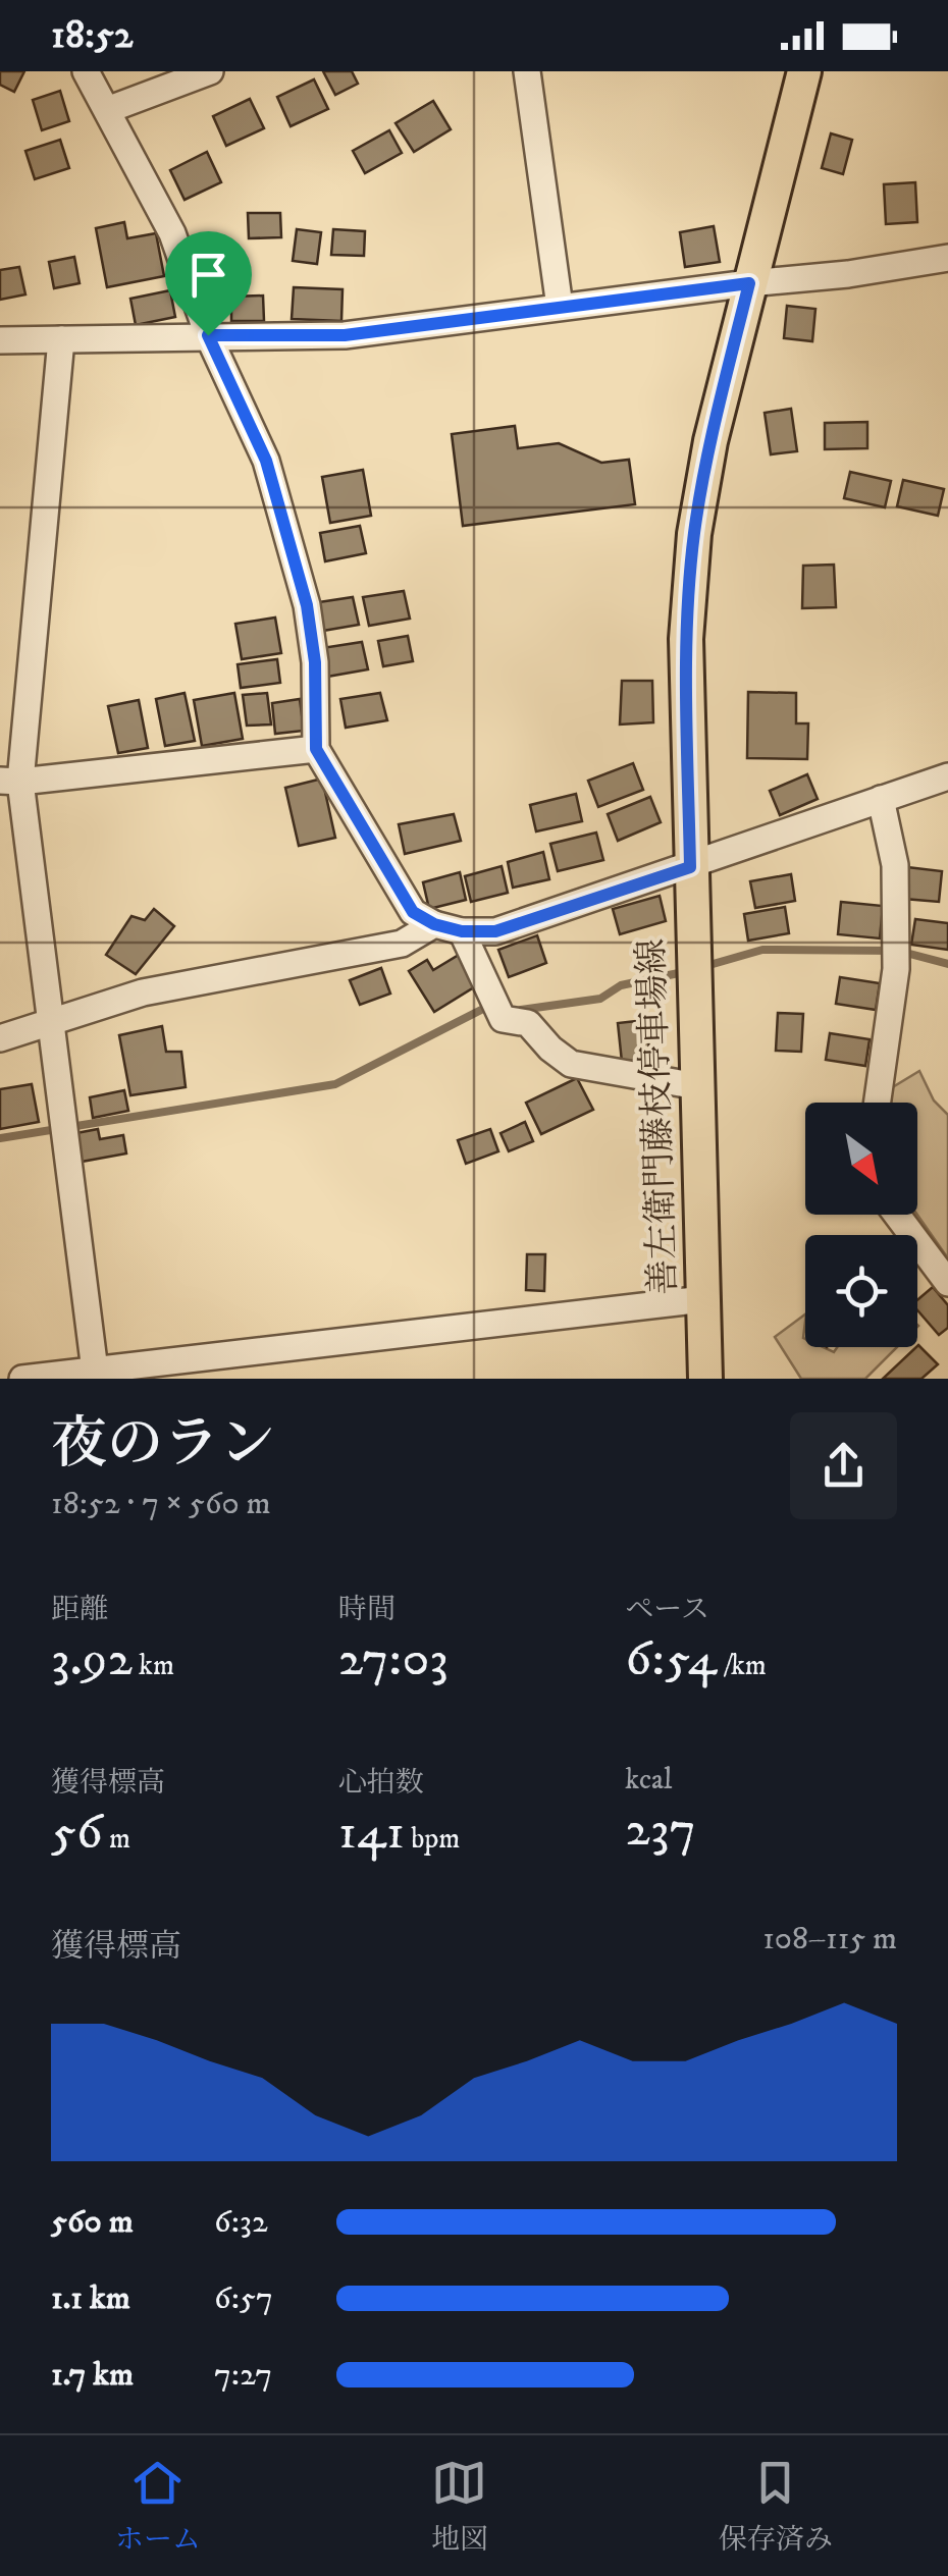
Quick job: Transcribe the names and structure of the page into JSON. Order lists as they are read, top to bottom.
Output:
{
  "streets": {
    "main road": ["善左衛門藤枝停車場線"]
  },
  "north": "bottom right",
  "page": {
    "status": "18:52",
    "heading": ["夜のラン", "18:52 · 7 × 560 m"],
    "stats": [
      ["距離", "3.92 km"],
      ["時間", "27:03"],
      ["ペース", "6:54 /km"],
      ["獲得標高", "56 m"],
      ["心拍数", "141 bpm"],
      ["kcal", "237"]
    ],
    "chart": ["獲得標高", "108–115 m"],
    "list": [
      {
        "name": "560 m",
        "note": "6:32"
      },
      {
        "name": "1.1 km",
        "note": "6:57"
      },
      {
        "name": "1.7 km",
        "note": "7:27"
      }
    ],
    "tabs": ["ホーム", "地図", "保存済み"]
  }
}
